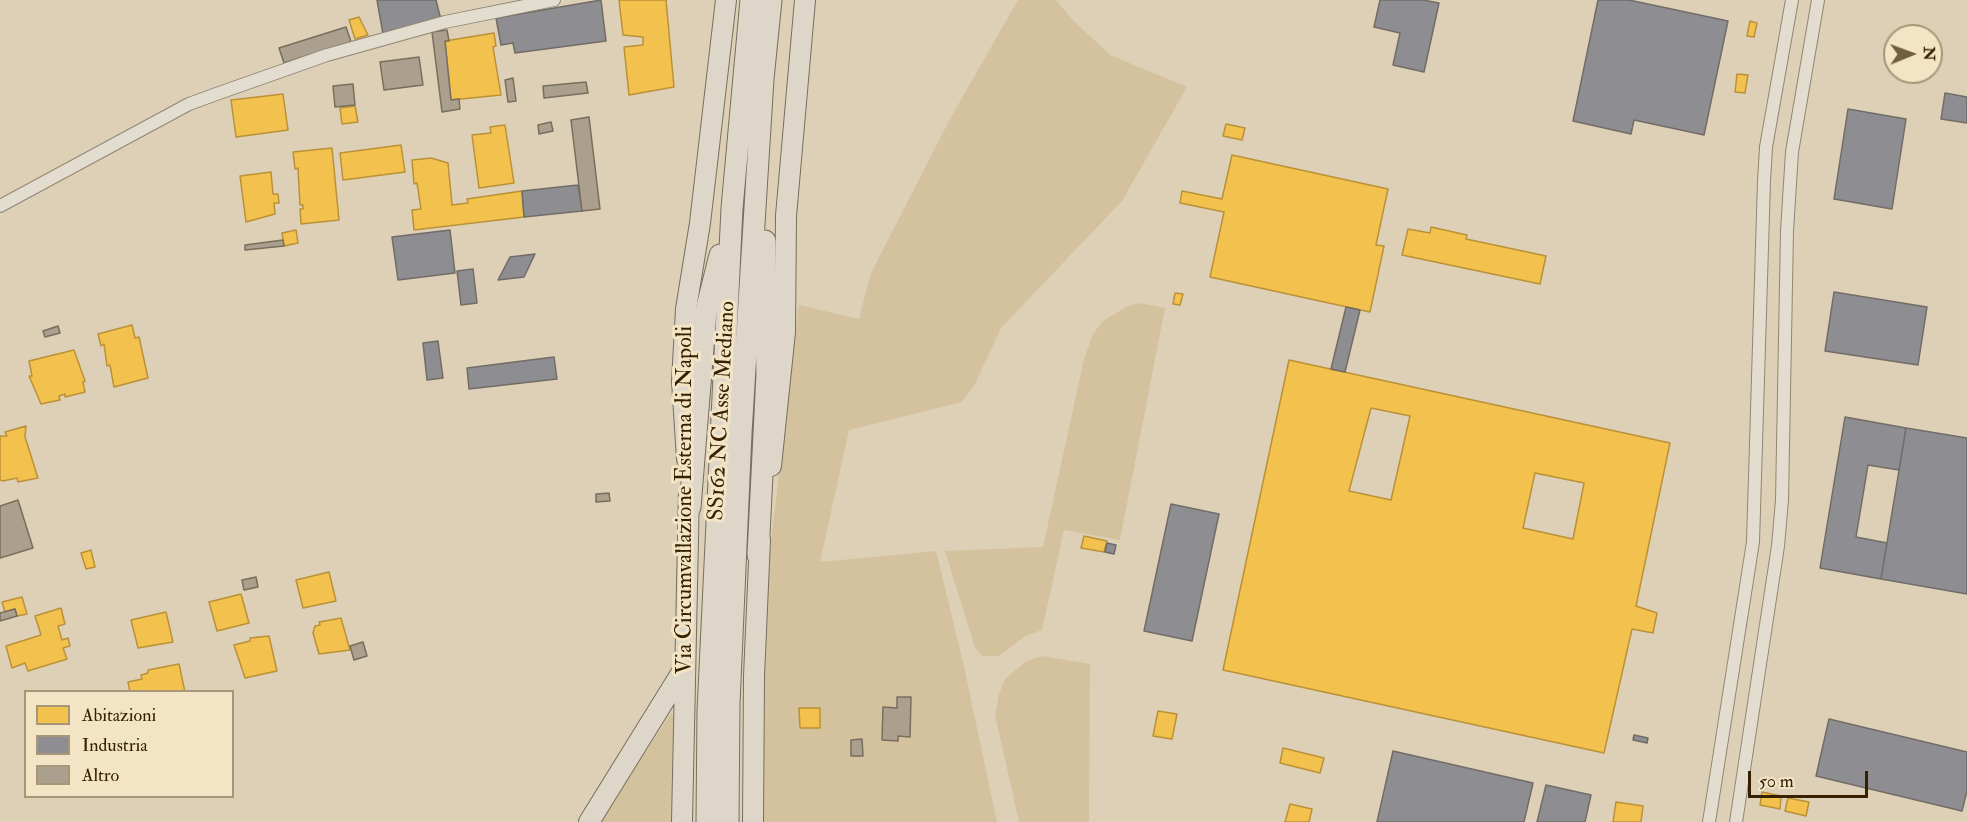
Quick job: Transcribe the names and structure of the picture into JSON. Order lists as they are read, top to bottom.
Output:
{
  "streets": {
    "highway": ["SS162 NC Asse Mediano"],
    "main road": ["Via Circumvallazione Esterna di Napoli"]
  },
  "legend": ["Abitazioni", "Industria", "Altro"],
  "scale_bar": "50 m",
  "north": "right"
}
